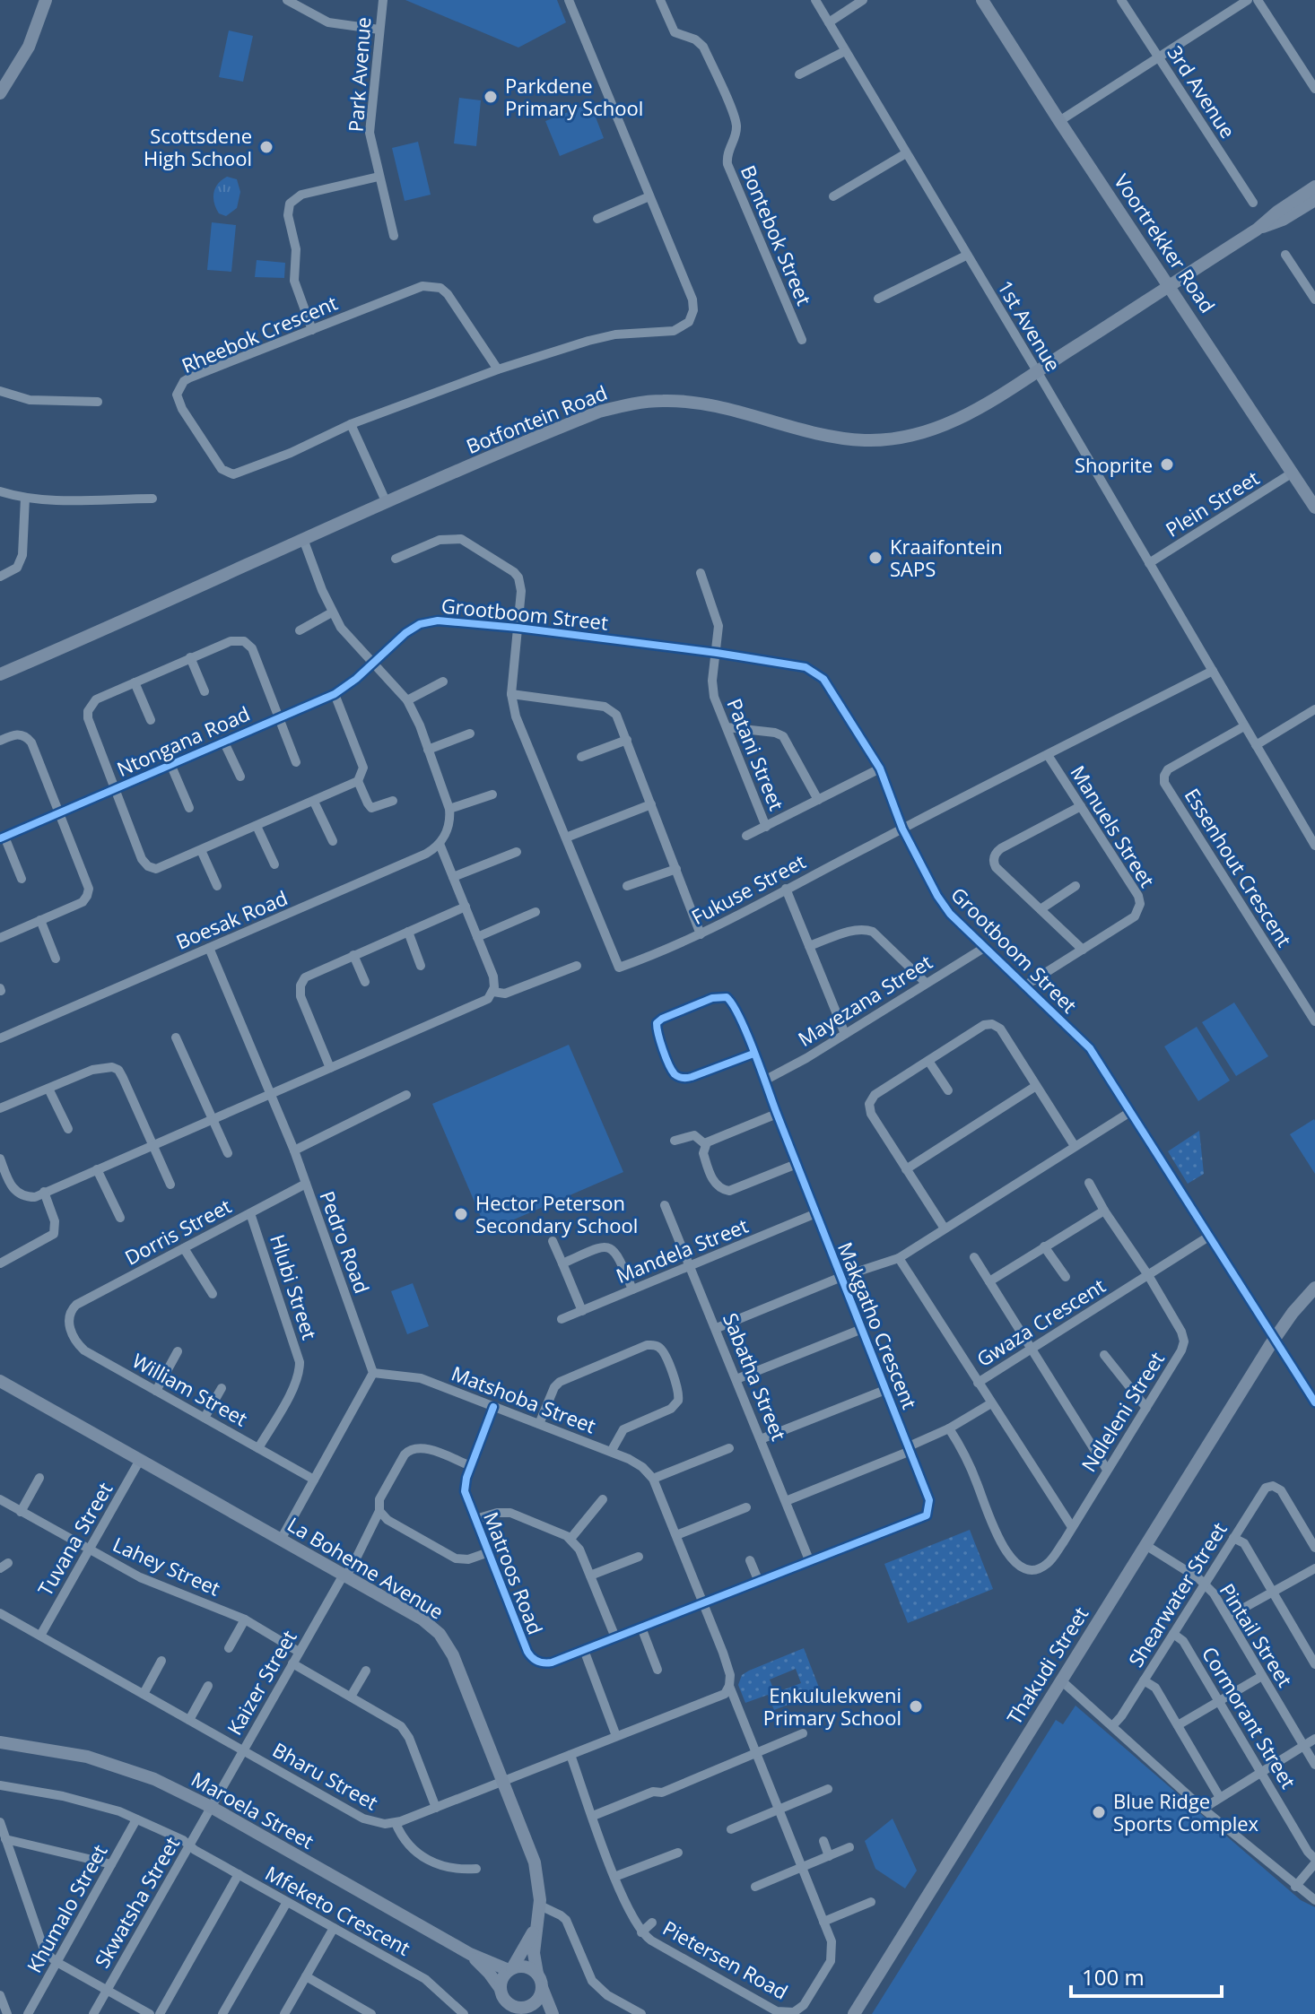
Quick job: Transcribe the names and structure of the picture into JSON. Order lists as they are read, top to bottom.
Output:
{
  "streets": {
    "street": [
      "Park Avenue",
      "3rd Avenue",
      "Bontebok Street",
      "Voortrekker Road",
      "1st Avenue",
      "Rheebok Crescent",
      "Botfontein Road",
      "Plein Street",
      "Grootboom Street",
      "Ntongana Road",
      "Patani Street",
      "Manuels Street",
      "Essenhout Crescent",
      "Fukuse Street",
      "Boesak Road",
      "Mayezana Street",
      "Dorris Street",
      "Pedro Road",
      "Mandela Street",
      "Hlubi Street",
      "Gwaza Crescent",
      "Makgatho Crescent",
      "Sabatha Street",
      "William Street",
      "Matshoba Street",
      "Ndleleni Street",
      "Tuvana Street",
      "Lahey Street",
      "La Boheme Avenue",
      "Matroos Road",
      "Shearwater Street",
      "Pintail Street",
      "Thakudi Street",
      "Kaizer Street",
      "Cormorant Street",
      "Bharu Street",
      "Maroela Street",
      "Skwatsha Street",
      "Khumalo Street",
      "Mfeketo Crescent",
      "Pietersen Road"
    ]
  },
  "crossings": [
    ["Voortrekker Road", "Botfontein Road"],
    ["Voortrekker Road", "Plein Street"],
    ["1st Avenue", "Botfontein Road"],
    ["1st Avenue", "Plein Street"],
    ["1st Avenue", "Essenhout Crescent"],
    ["1st Avenue", "Fukuse Street"],
    ["Grootboom Street", "Ntongana Road"],
    ["Grootboom Street", "Patani Street"],
    ["Grootboom Street", "Manuels Street"],
    ["Grootboom Street", "Fukuse Street"],
    ["Grootboom Street", "Mayezana Street"],
    ["Grootboom Street", "Gwaza Crescent"],
    ["Grootboom Street", "Thakudi Street"],
    ["Manuels Street", "Fukuse Street"],
    ["Boesak Road", "Pedro Road"],
    ["Mayezana Street", "Makgatho Crescent"],
    ["Dorris Street", "Pedro Road"],
    ["Dorris Street", "Hlubi Street"],
    ["Dorris Street", "William Street"],
    ["Pedro Road", "Matshoba Street"],
    ["Mandela Street", "Makgatho Crescent"],
    ["Mandela Street", "Sabatha Street"],
    ["Hlubi Street", "William Street"],
    ["Gwaza Crescent", "Ndleleni Street"],
    ["Makgatho Crescent", "Sabatha Street"],
    ["Makgatho Crescent", "Matroos Road"],
    ["Matshoba Street", "Matroos Road"],
    ["Tuvana Street", "Lahey Street"],
    ["Tuvana Street", "La Boheme Avenue"],
    ["Tuvana Street", "Bharu Street"],
    ["Lahey Street", "Kaizer Street"],
    ["La Boheme Avenue", "Kaizer Street"],
    ["La Boheme Avenue", "Bharu Street"],
    ["La Boheme Avenue", "Maroela Street"],
    ["Matroos Road", "Kaizer Street"],
    ["Shearwater Street", "Pintail Street"],
    ["Shearwater Street", "Cormorant Street"],
    ["Pintail Street", "Thakudi Street"],
    ["Kaizer Street", "Bharu Street"],
    ["Kaizer Street", "Maroela Street"],
    ["Kaizer Street", "Skwatsha Street"],
    ["Bharu Street", "Pietersen Road"],
    ["Maroela Street", "Skwatsha Street"],
    ["Skwatsha Street", "Mfeketo Crescent"],
    ["Khumalo Street", "Mfeketo Crescent"]
  ],
  "places": [
    "Parkdene Primary School",
    "Scottsdene High School",
    "Shoprite",
    "Kraaifontein SAPS",
    "Hector Peterson Secondary School",
    "Enkululekweni Primary School",
    "Blue Ridge Sports Complex"
  ],
  "scale_bar": "100 m"
}
